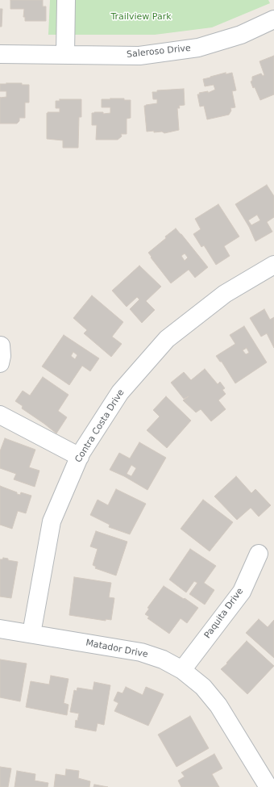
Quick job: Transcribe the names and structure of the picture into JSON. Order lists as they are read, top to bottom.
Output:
{
  "streets": {
    "street": [
      "Saleroso Drive",
      "Contra Costa Drive",
      "Paquita Drive",
      "Matador Drive"
    ]
  },
  "crossings": [
    ["Contra Costa Drive", "Matador Drive"],
    ["Paquita Drive", "Matador Drive"]
  ],
  "parks": ["Trailview Park"]
}
